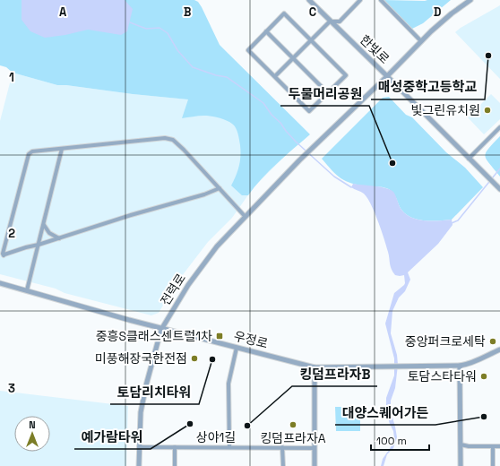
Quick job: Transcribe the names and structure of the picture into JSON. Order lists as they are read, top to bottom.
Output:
{
  "streets": {
    "street": [
      "한빛로",
      "전력로",
      "우정로",
      "상야1길"
    ]
  },
  "crossings": [
    ["한빛로", "전력로"],
    ["전력로", "우정로"],
    ["전력로", "상야1길"]
  ],
  "places": {
    "other": [
      "매성중학고등학교",
      "빛그린유치원",
      "두물머리공원",
      "중앙퍼크로세탁",
      "미풍해장국한전점",
      "토담리치타워",
      "토담스타타워",
      "대양스퀘어가든",
      "예가람타워",
      "킹덤프라자A",
      "킹덤프라자B"
    ],
    "transit": ["중흥S클래스센트럴1차"]
  },
  "scale_bar": "100 m",
  "north": "top",
  "grid": {
    "columns": [
      "A",
      "B",
      "C",
      "D"
    ],
    "rows": ["1", "2", "3"]
  }
}
